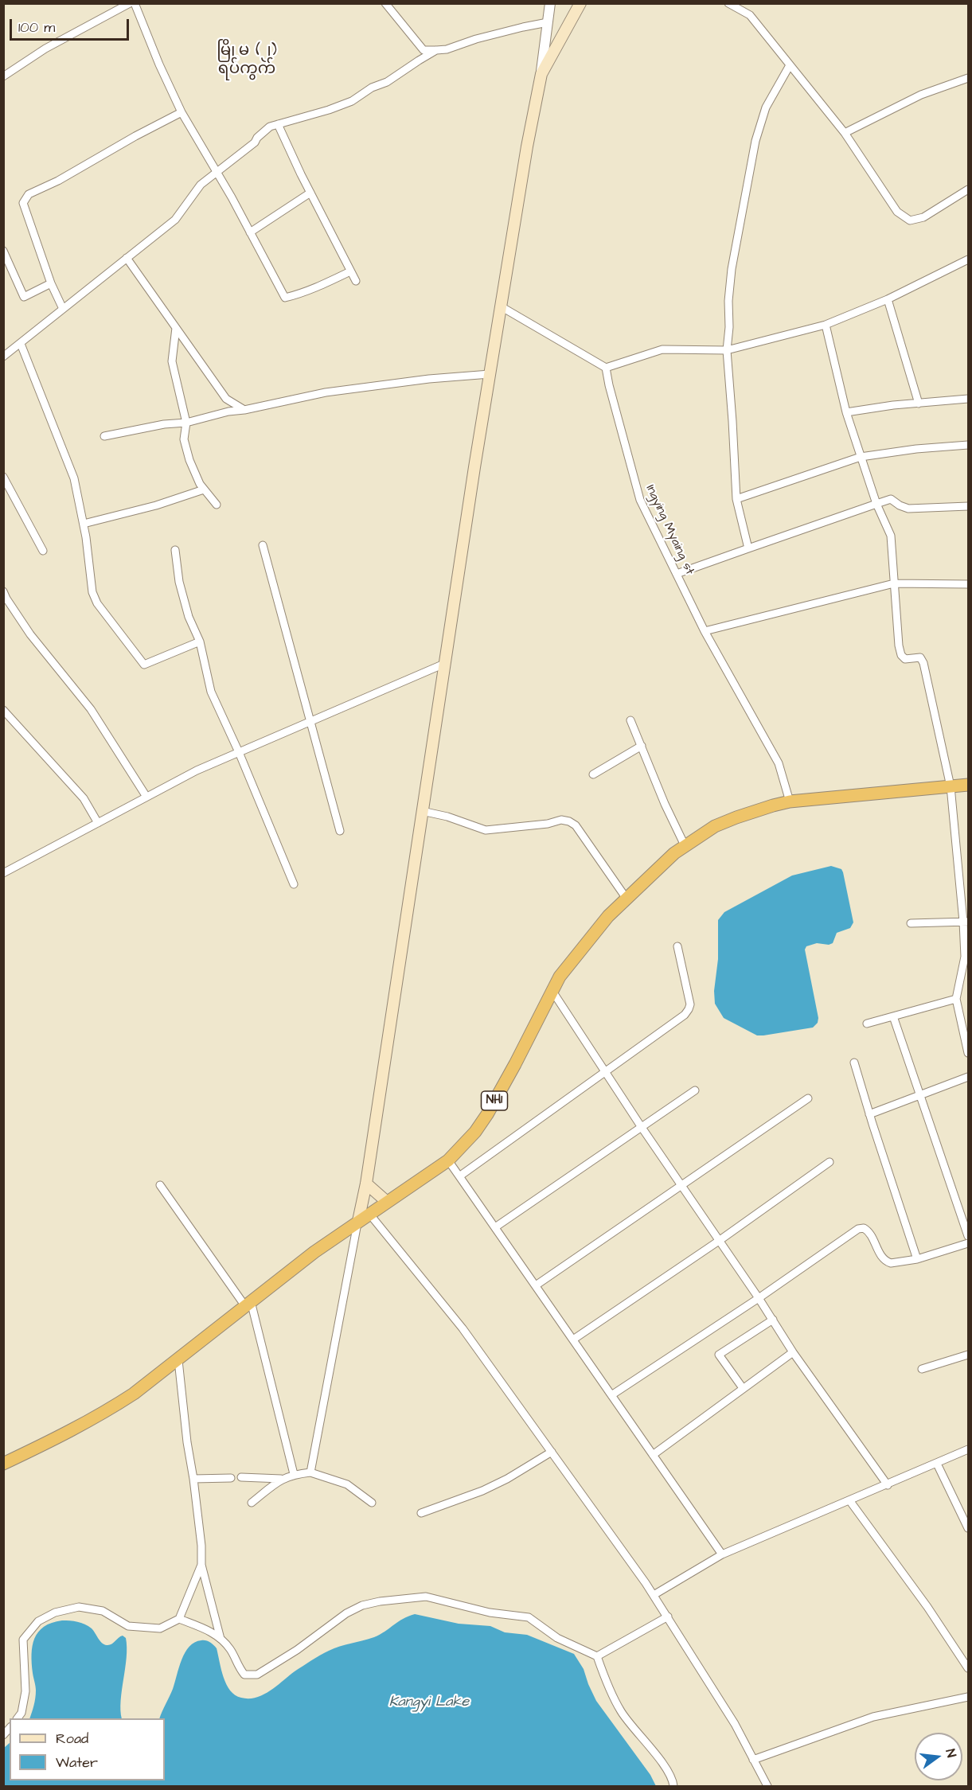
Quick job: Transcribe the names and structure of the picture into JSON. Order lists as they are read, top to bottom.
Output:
{
  "streets": {
    "highway": ["NH1"],
    "street": ["Ingying Myaing st"]
  },
  "crossings": [
    ["Ingying Myaing st", "NH1"]
  ],
  "districts": ["မြို့မ (၂) ရပ်ကွက်"],
  "water": ["Kangyi Lake"],
  "legend": ["Road", "Water"],
  "scale_bar": "100 m",
  "north": "right"
}
